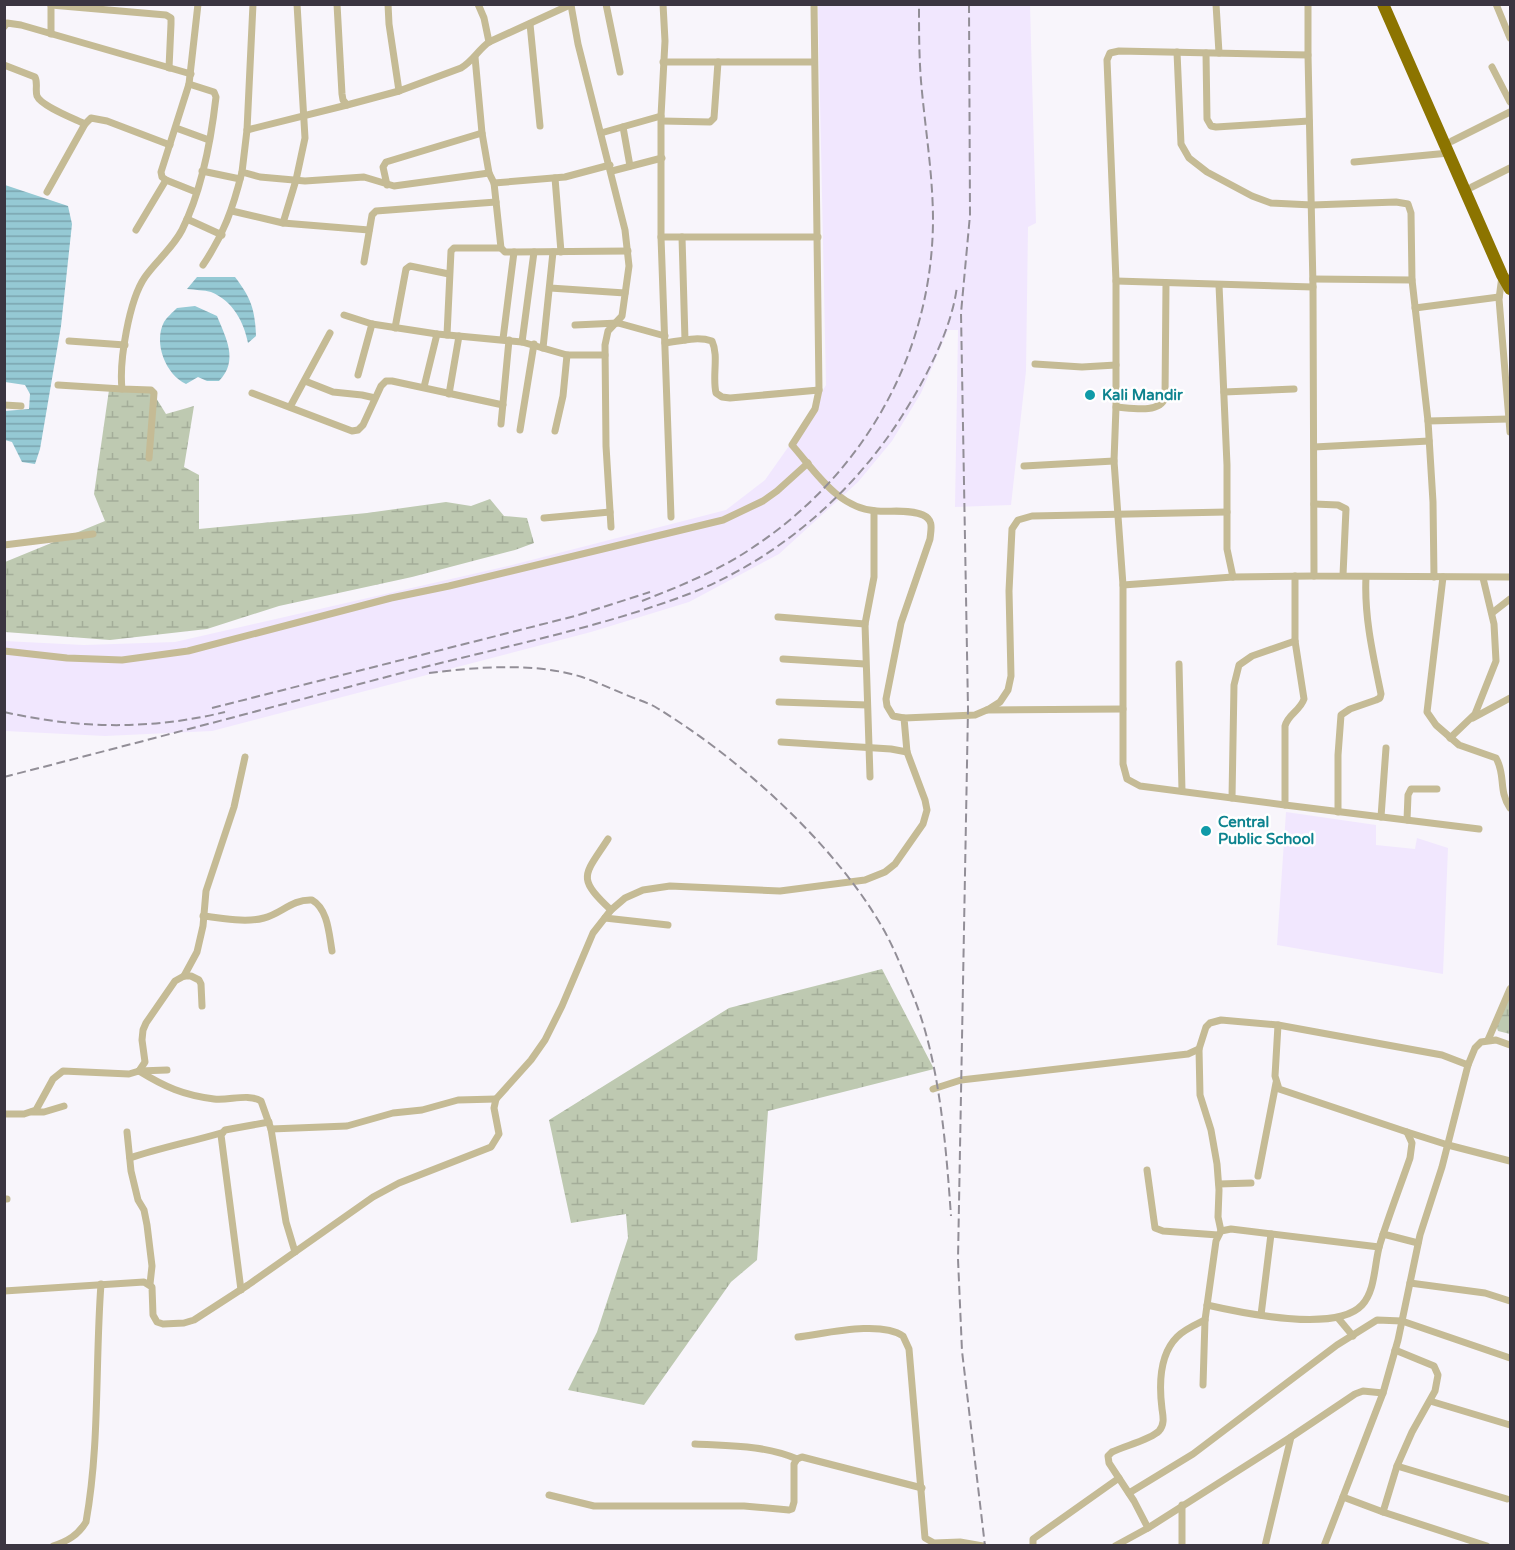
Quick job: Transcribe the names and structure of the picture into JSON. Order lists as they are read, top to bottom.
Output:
{
  "places": ["Kali Mandir", "Central Public School"]
}
